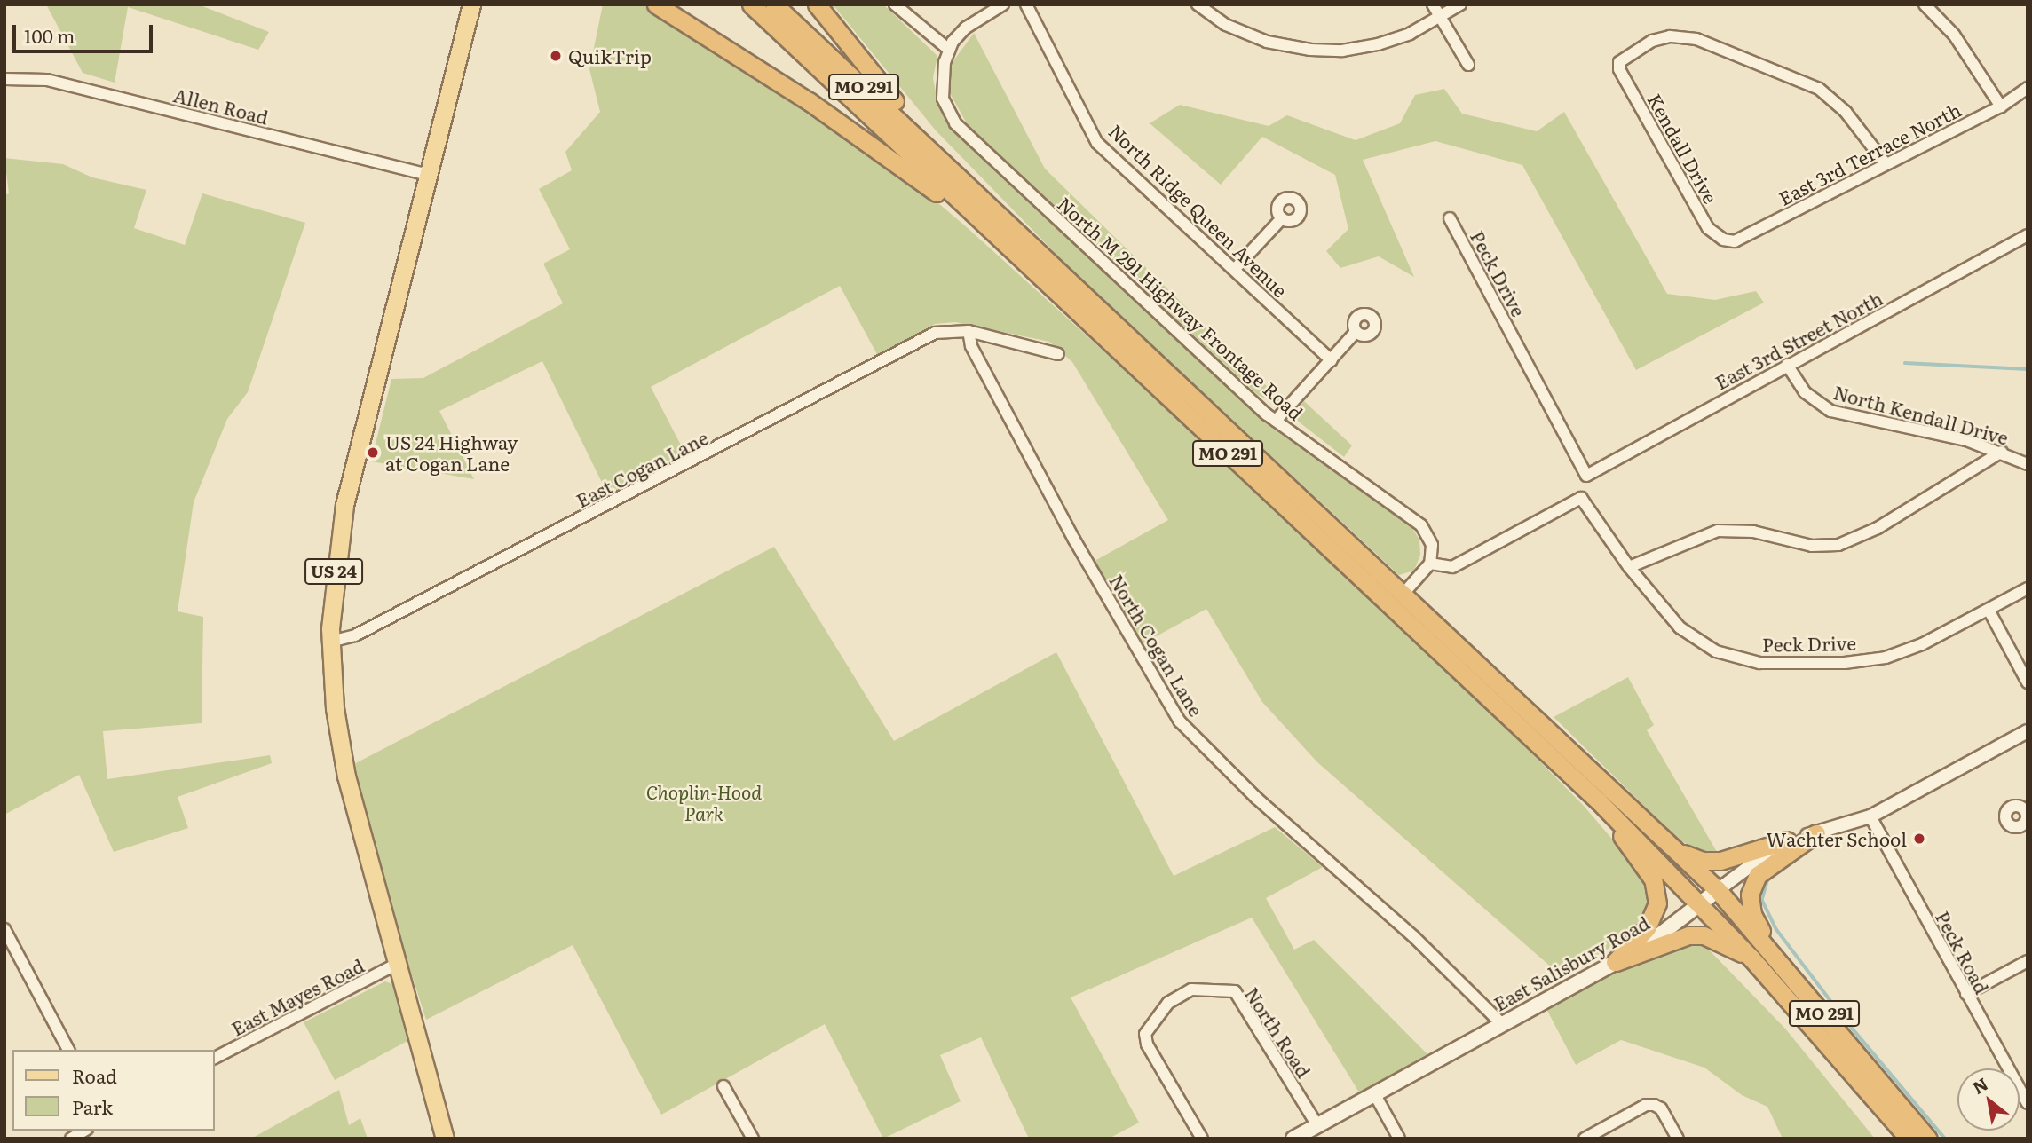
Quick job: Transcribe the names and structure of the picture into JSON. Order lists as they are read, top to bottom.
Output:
{
  "streets": {
    "highway": ["MO 291"],
    "main road": ["US 24", "East Salisbury Road"],
    "street": [
      "Allen Road",
      "Kendall Drive",
      "East 3rd Terrace North",
      "North Ridge Queen Avenue",
      "Peck Drive",
      "North M 291 Highway Frontage Road",
      "East 3rd Street North",
      "North Kendall Drive",
      "East Cogan Lane",
      "North Cogan Lane",
      "Peck Road",
      "East Mayes Road",
      "North Road"
    ]
  },
  "crossings": [
    ["MO 291", "East Salisbury Road"],
    ["Allen Road", "US 24"],
    ["Kendall Drive", "East 3rd Terrace North"],
    ["Peck Drive", "East 3rd Street North"],
    ["East 3rd Street North", "North Kendall Drive"],
    ["East Cogan Lane", "US 24"],
    ["East Cogan Lane", "North Cogan Lane"],
    ["US 24", "East Mayes Road"],
    ["North Cogan Lane", "East Salisbury Road"],
    ["Peck Road", "East Salisbury Road"],
    ["East Salisbury Road", "North Road"]
  ],
  "parks": ["Choplin-Hood Park"],
  "places": ["QuikTrip", "US 24 Highway at Cogan Lane", "Wachter School"],
  "legend": ["Road", "Park"],
  "scale_bar": "100 m",
  "north": "top left"
}
